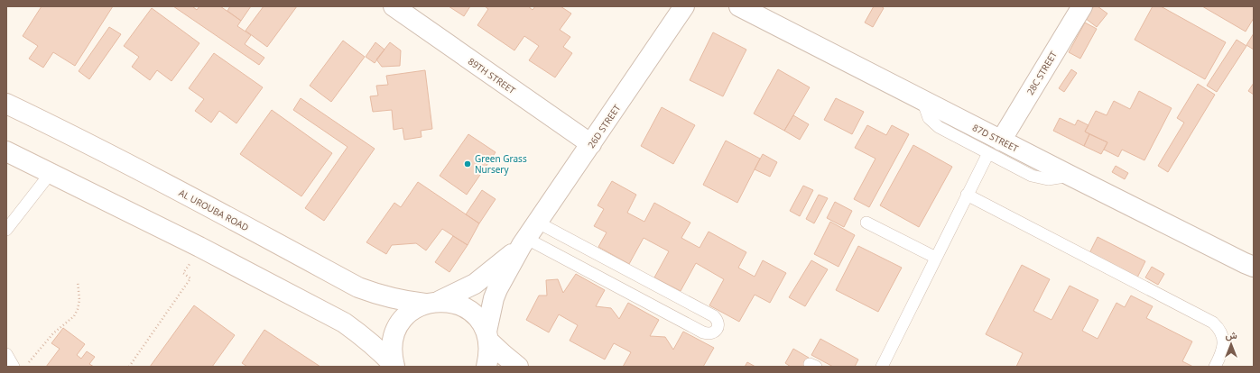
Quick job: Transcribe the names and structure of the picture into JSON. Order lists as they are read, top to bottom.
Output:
{
  "streets": {
    "street": [
      "28C STREET",
      "89TH STREET",
      "26D STREET",
      "87D STREET",
      "AL UROUBA ROAD"
    ]
  },
  "crossings": [
    ["28C STREET", "87D STREET"],
    ["89TH STREET", "26D STREET"],
    ["26D STREET", "AL UROUBA ROAD"]
  ],
  "places": ["Green Grass Nursery"],
  "north": "top"
}
